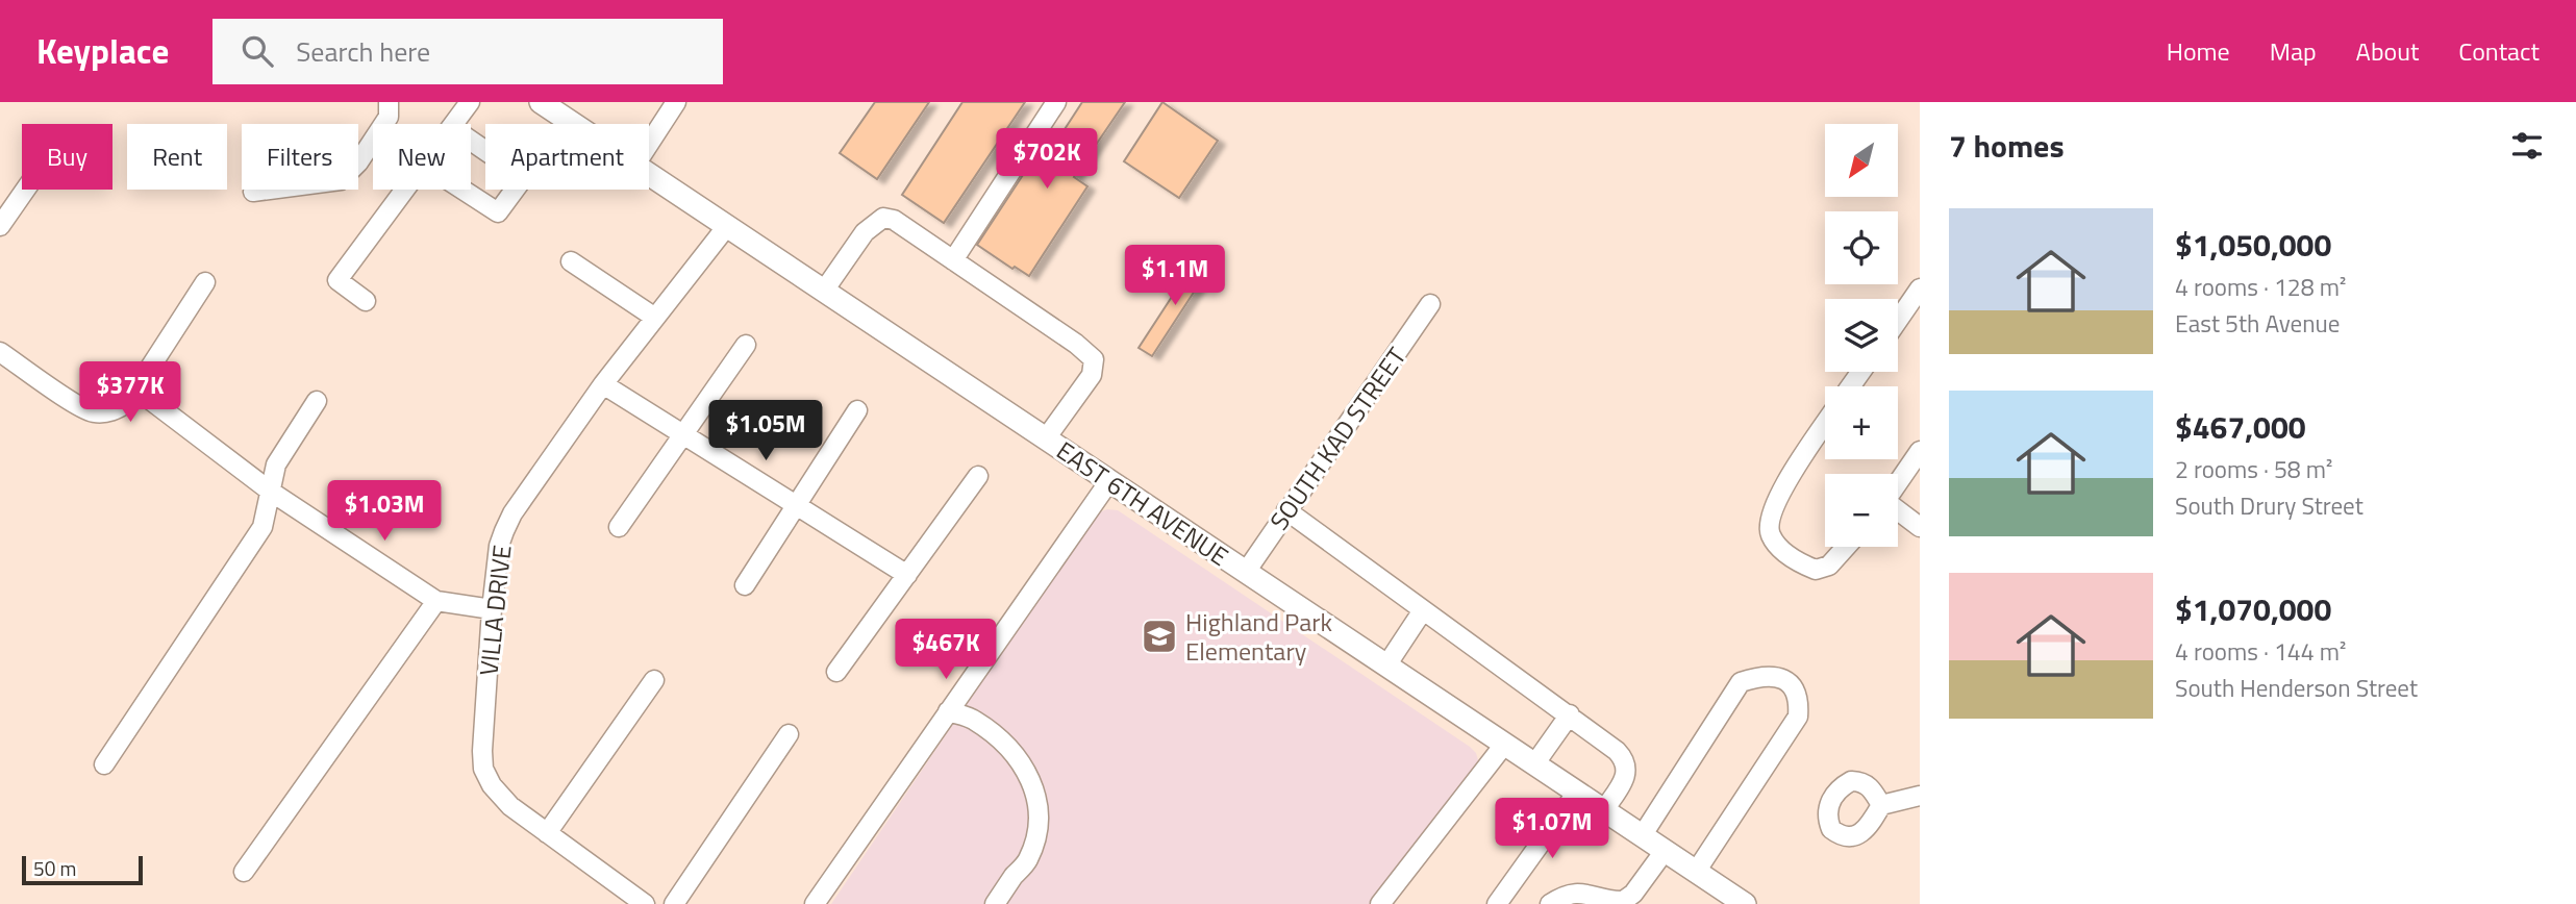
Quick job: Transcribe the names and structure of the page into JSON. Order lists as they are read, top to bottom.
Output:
{
  "streets": {
    "main road": ["EAST 6TH AVENUE"],
    "street": ["SOUTH KAD STREET", "VILLA DRIVE"]
  },
  "crossings": [
    ["SOUTH KAD STREET", "EAST 6TH AVENUE"],
    ["EAST 6TH AVENUE", "VILLA DRIVE"]
  ],
  "places": {
    "school or university": ["Highland Park Elementary"]
  },
  "scale_bar": "50 m",
  "north": "bottom left",
  "page": {
    "header": "Keyplace",
    "search": "Search here",
    "nav": [
      "Home",
      "Map",
      "About",
      "Contact"
    ],
    "heading": "7 homes",
    "map_buttons": ["+", "−"],
    "chip": [
      "Buy",
      "Rent",
      "Filters",
      "New",
      "Apartment"
    ],
    "price": [
      "$702K",
      "$1.1M",
      "$377K",
      "$1.05M",
      "$1.03M",
      "$467K",
      "$1.07M"
    ],
    "list": [
      {
        "name": "$1,050,000",
        "note": "4 rooms · 128 m² · East 5th Avenue"
      },
      {
        "name": "$467,000",
        "note": "2 rooms · 58 m² · South Drury Street"
      },
      {
        "name": "$1,070,000",
        "note": "4 rooms · 144 m² · South Henderson Street"
      }
    ],
    "scale": "50 m"
  }
}
